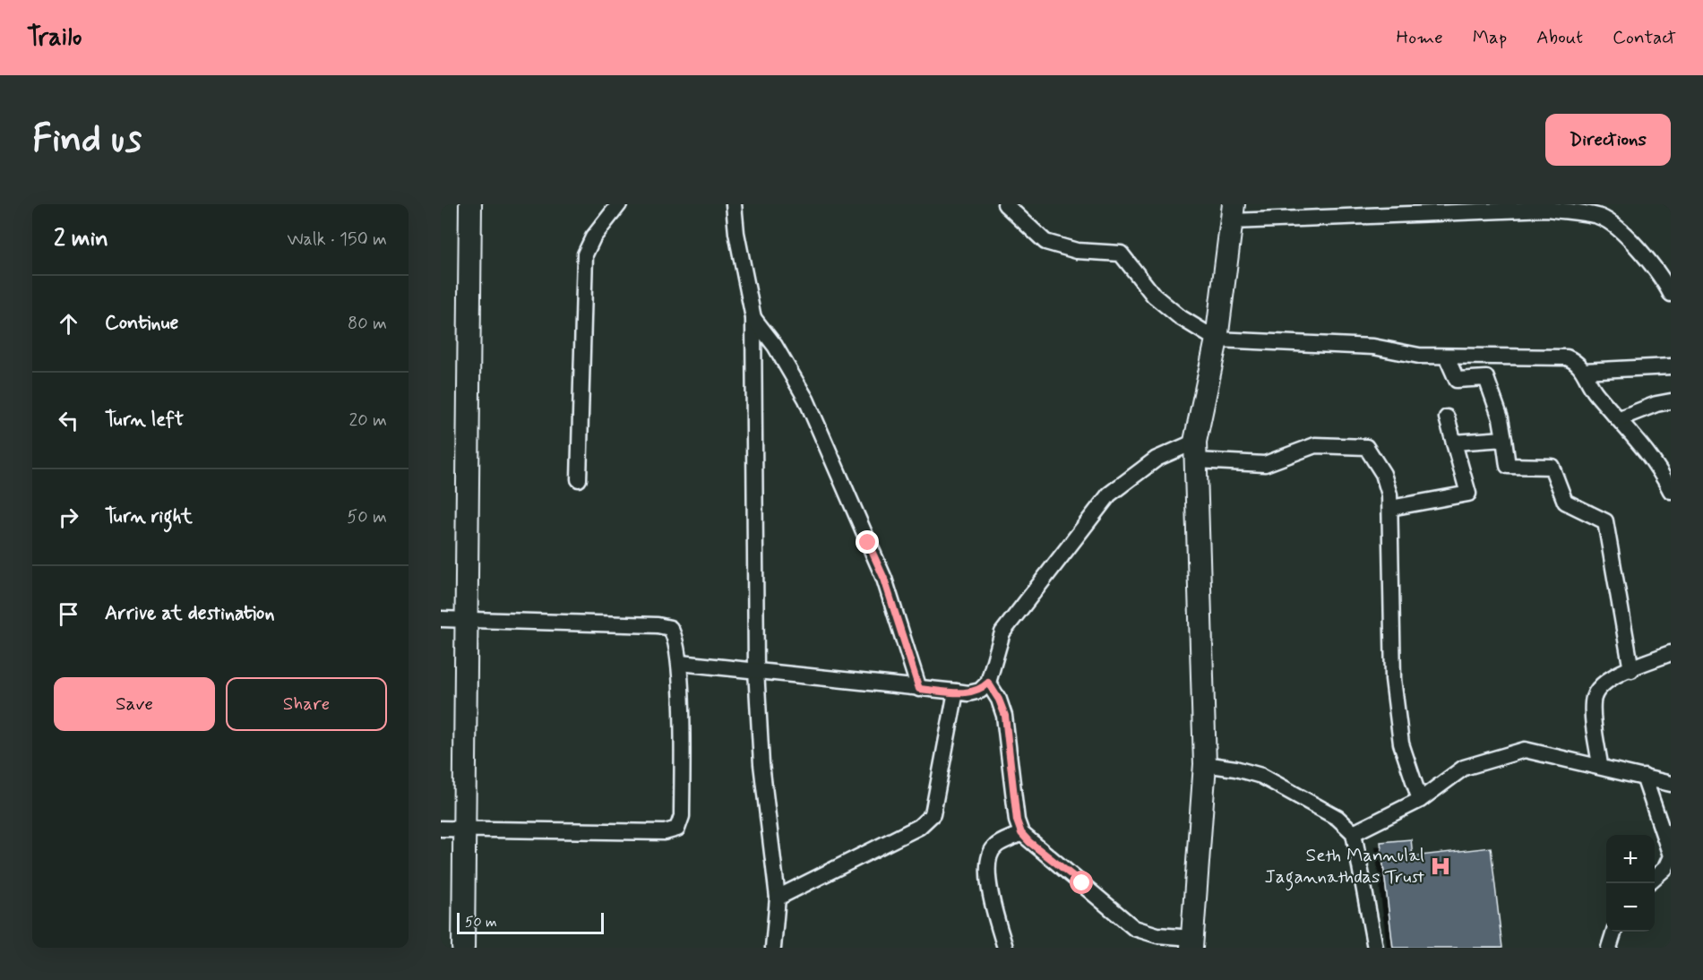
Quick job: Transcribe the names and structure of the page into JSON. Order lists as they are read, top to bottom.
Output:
{
  "places": {
    "hospital": ["Seth Mannulal Jagannathdas Trust"]
  },
  "scale_bar": "50 m",
  "page": {
    "header": "Trailo",
    "nav": [
      "Home",
      "Map",
      "About",
      "Contact"
    ],
    "buttons": [
      "Directions",
      ["Save", "Share"]
    ],
    "title": "Find us",
    "heading": ["2 min", "Walk · 150 m"],
    "list": [
      ["Continue", "80 m"],
      ["Turn left", "20 m"],
      ["Turn right", "50 m"],
      "Arrive at destination"
    ],
    "map_buttons": ["+", "−"],
    "scale": "50 m"
  }
}
